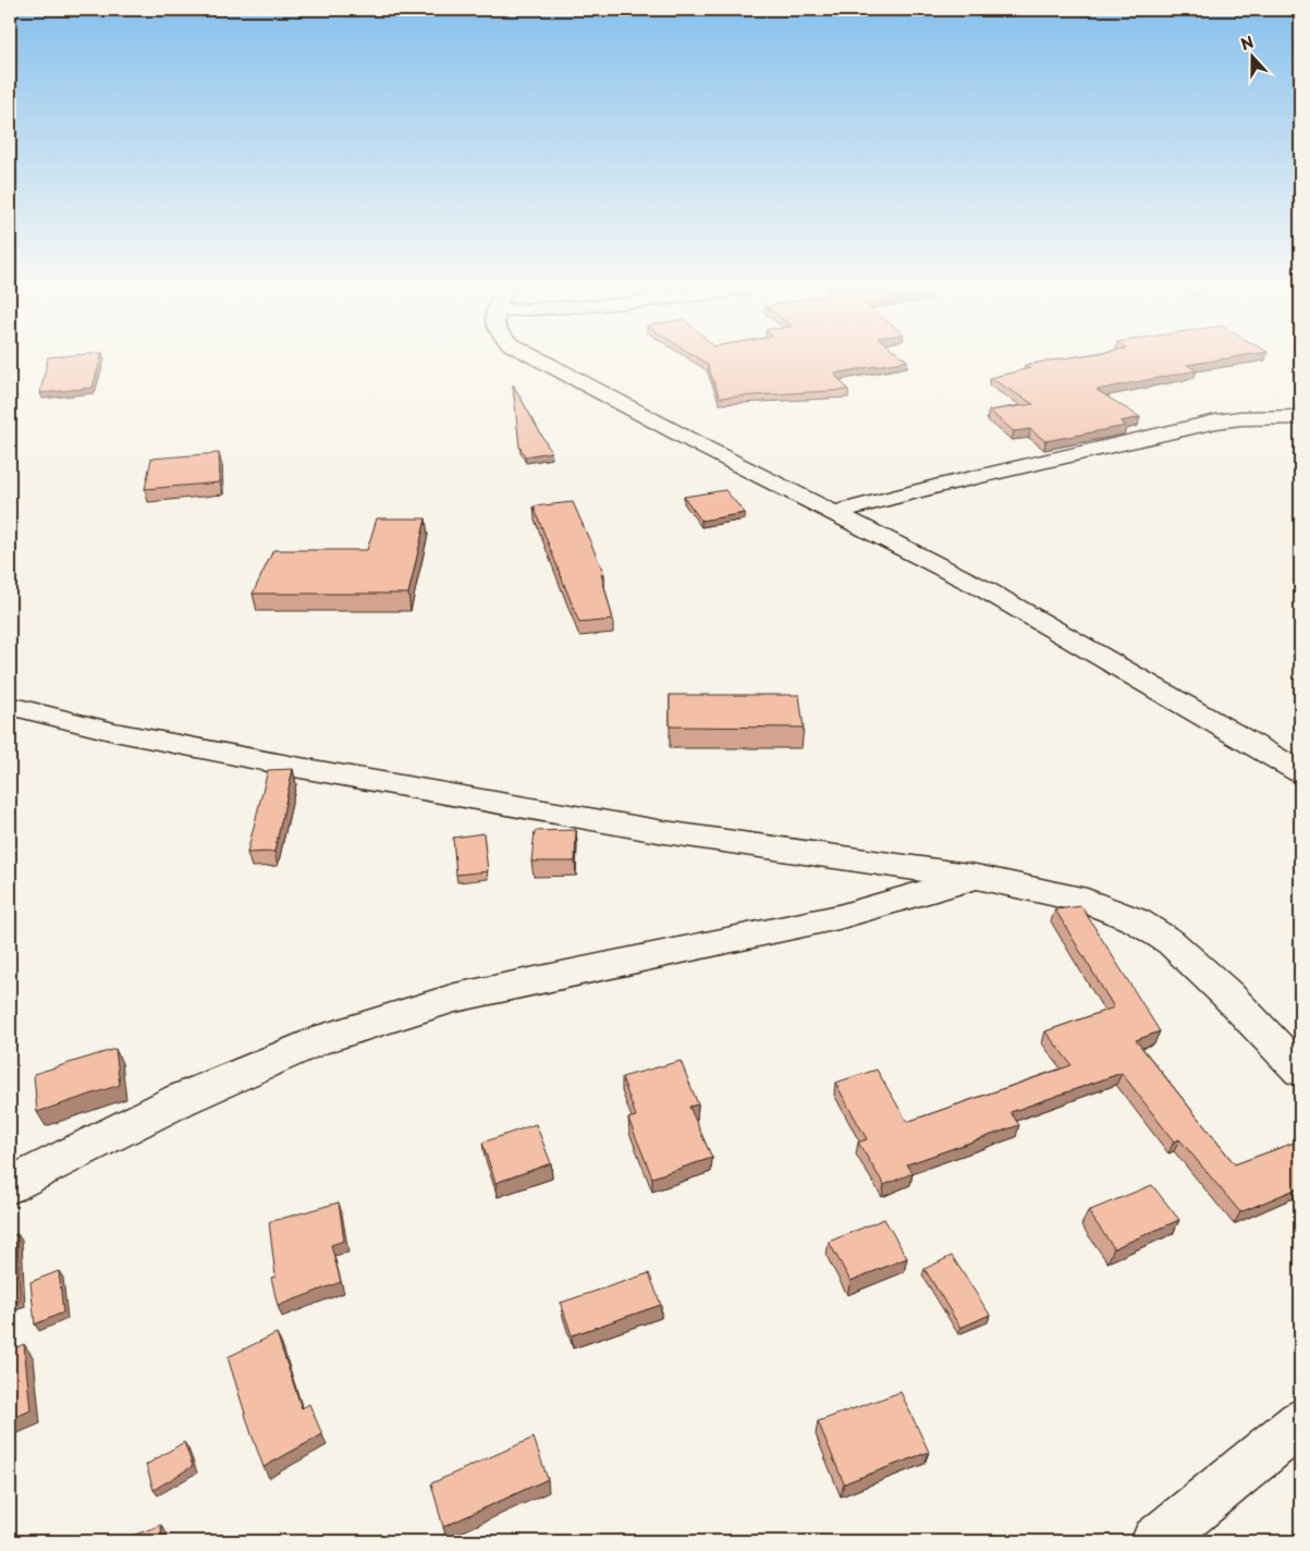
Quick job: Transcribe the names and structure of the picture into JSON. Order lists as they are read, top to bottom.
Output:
{
  "north": "top"
}
